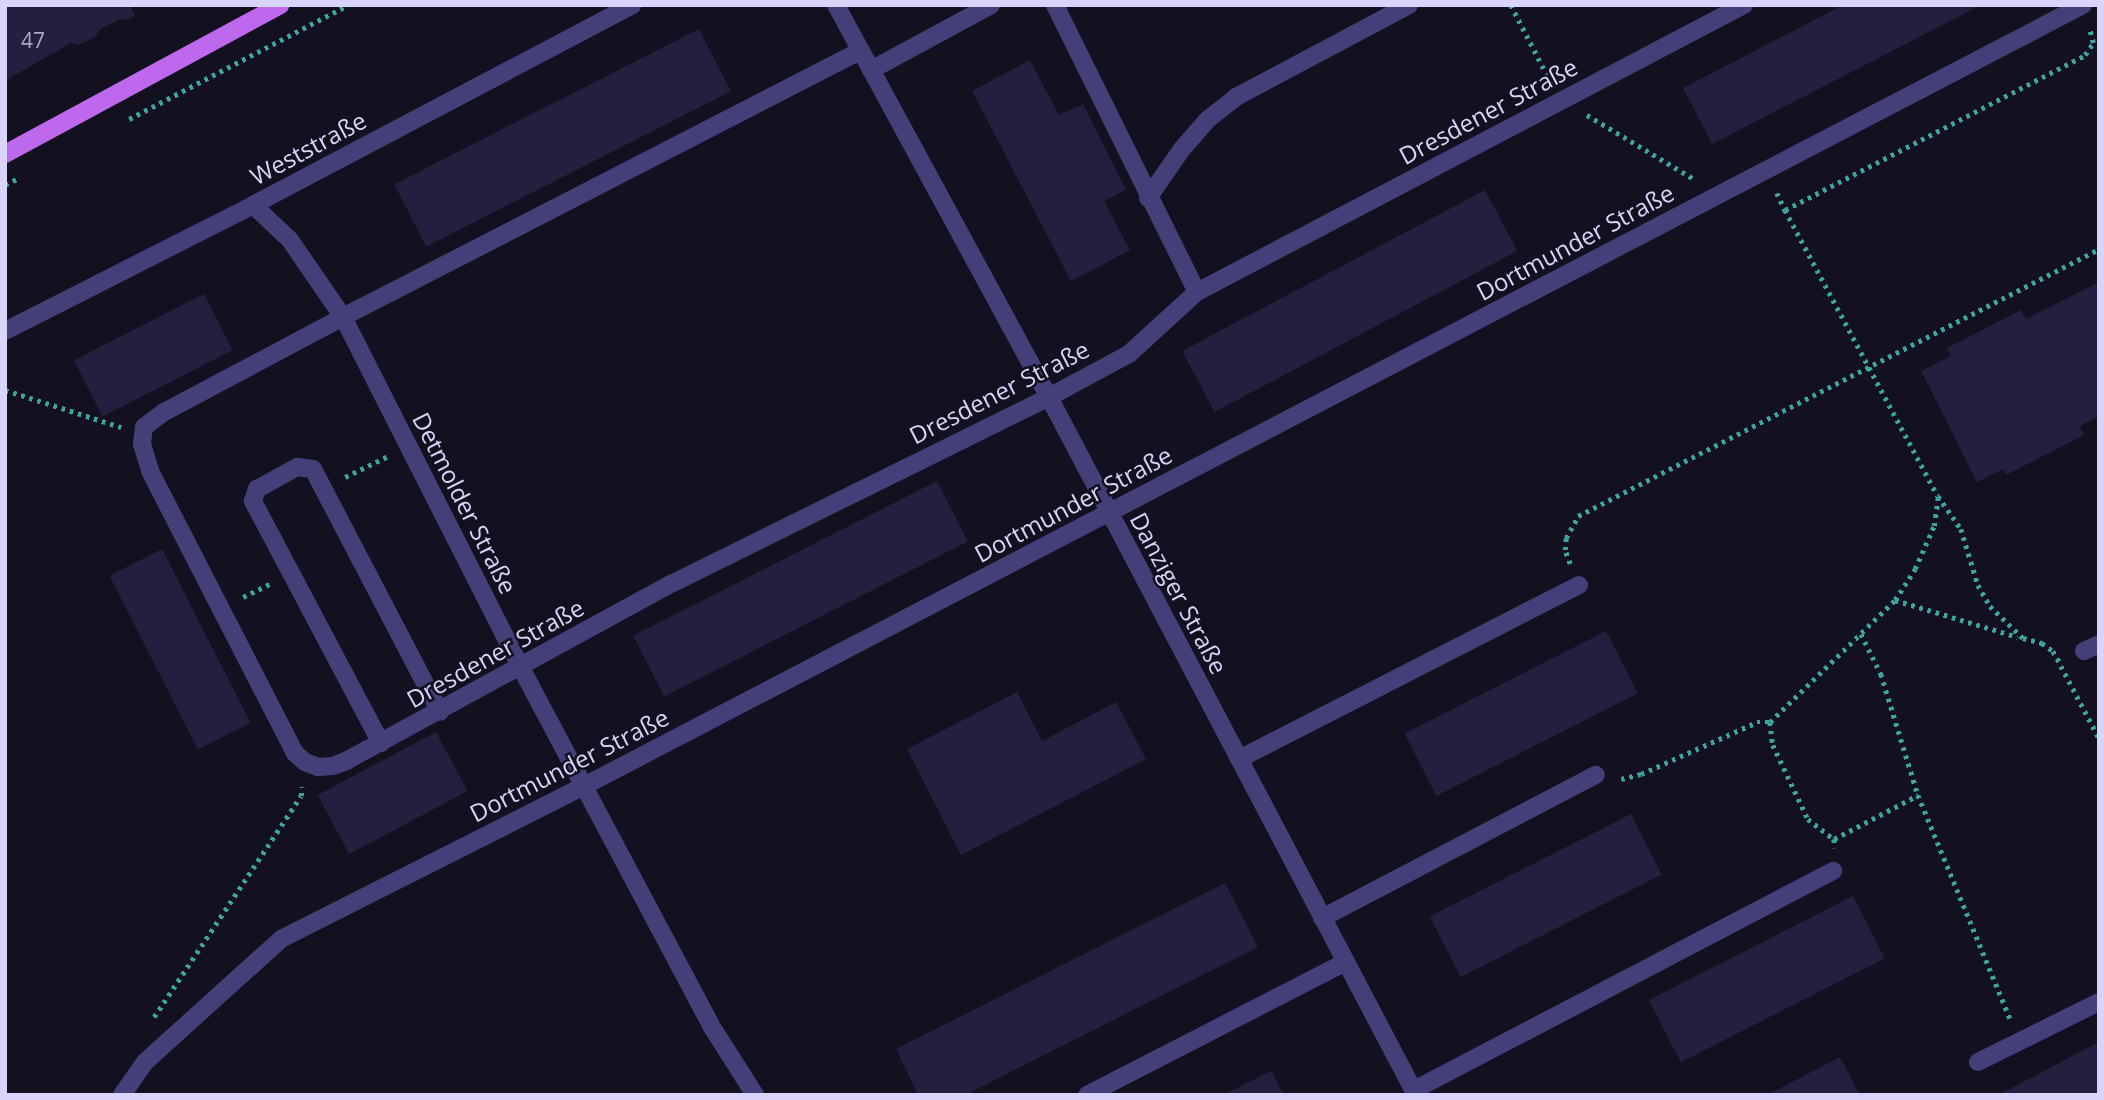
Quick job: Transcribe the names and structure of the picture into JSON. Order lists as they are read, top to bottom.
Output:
{
  "streets": {
    "lane": [
      "Dresdener Straße",
      "Weststraße",
      "Dortmunder Straße",
      "Detmolder Straße",
      "Danziger Straße"
    ]
  },
  "crossings": [
    ["Dresdener Straße", "Detmolder Straße"],
    ["Dresdener Straße", "Danziger Straße"],
    ["Weststraße", "Detmolder Straße"],
    ["Dortmunder Straße", "Detmolder Straße"],
    ["Dortmunder Straße", "Danziger Straße"]
  ],
  "house_numbers": ["47"]
}
